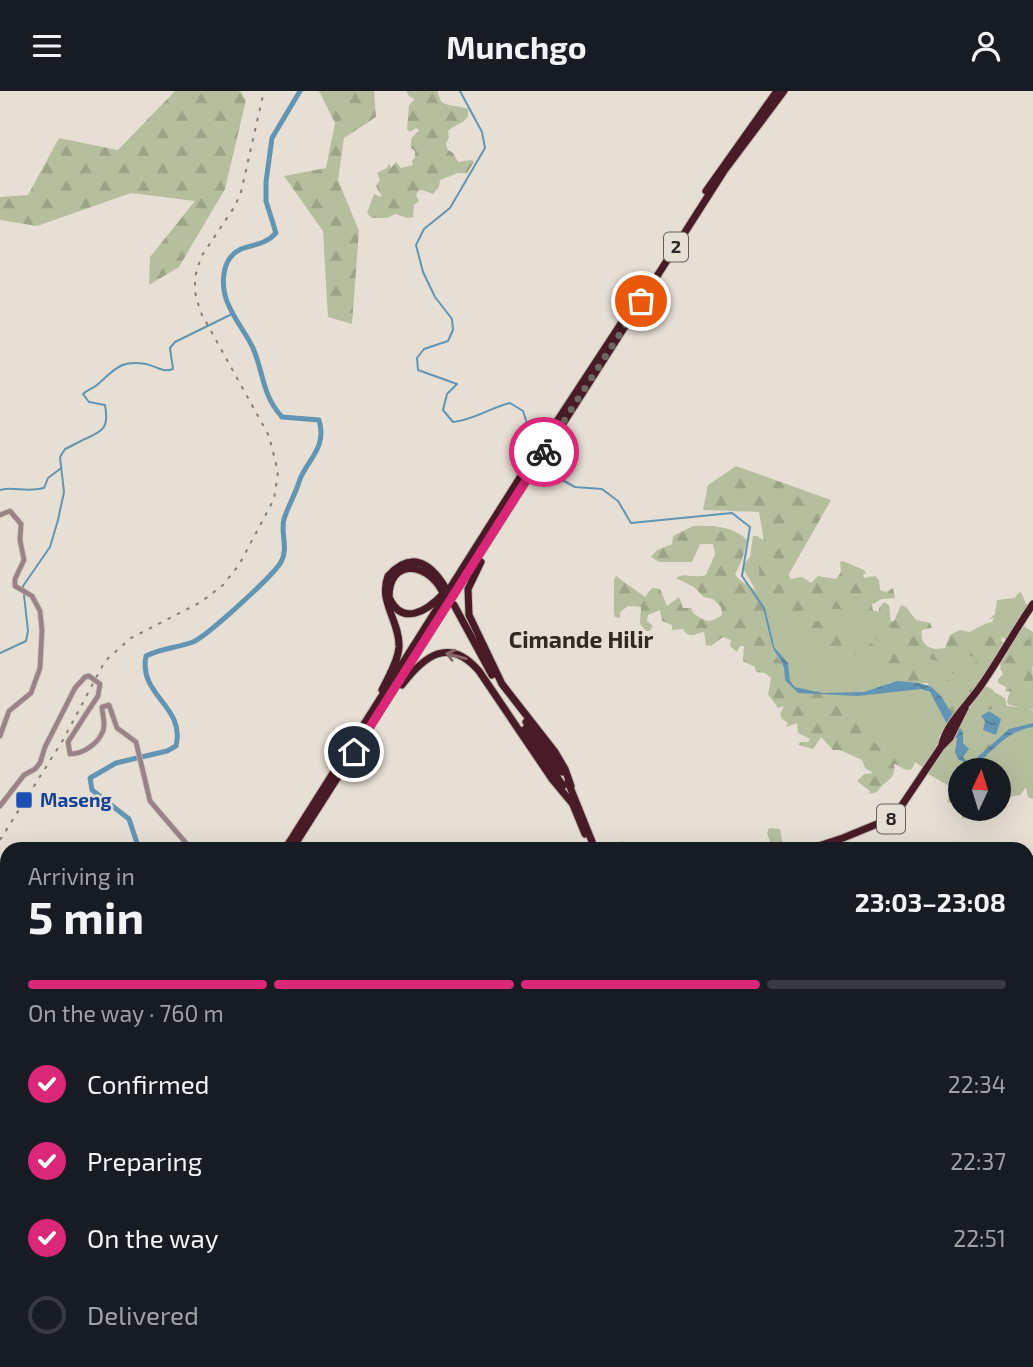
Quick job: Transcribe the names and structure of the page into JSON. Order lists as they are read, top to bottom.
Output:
{
  "streets": {
    "highway": ["2", "8"]
  },
  "districts": ["Cimande Hilir"],
  "places": {
    "transit": ["Maseng"]
  },
  "north": "top",
  "page": {
    "header": "Munchgo",
    "heading": ["5 min", "Arriving in", "23:03–23:08"],
    "bar": "On the way · 760 m",
    "list": [
      ["Confirmed", "22:34"],
      ["Preparing", "22:37"],
      ["On the way", "22:51"],
      "Delivered"
    ]
  }
}
